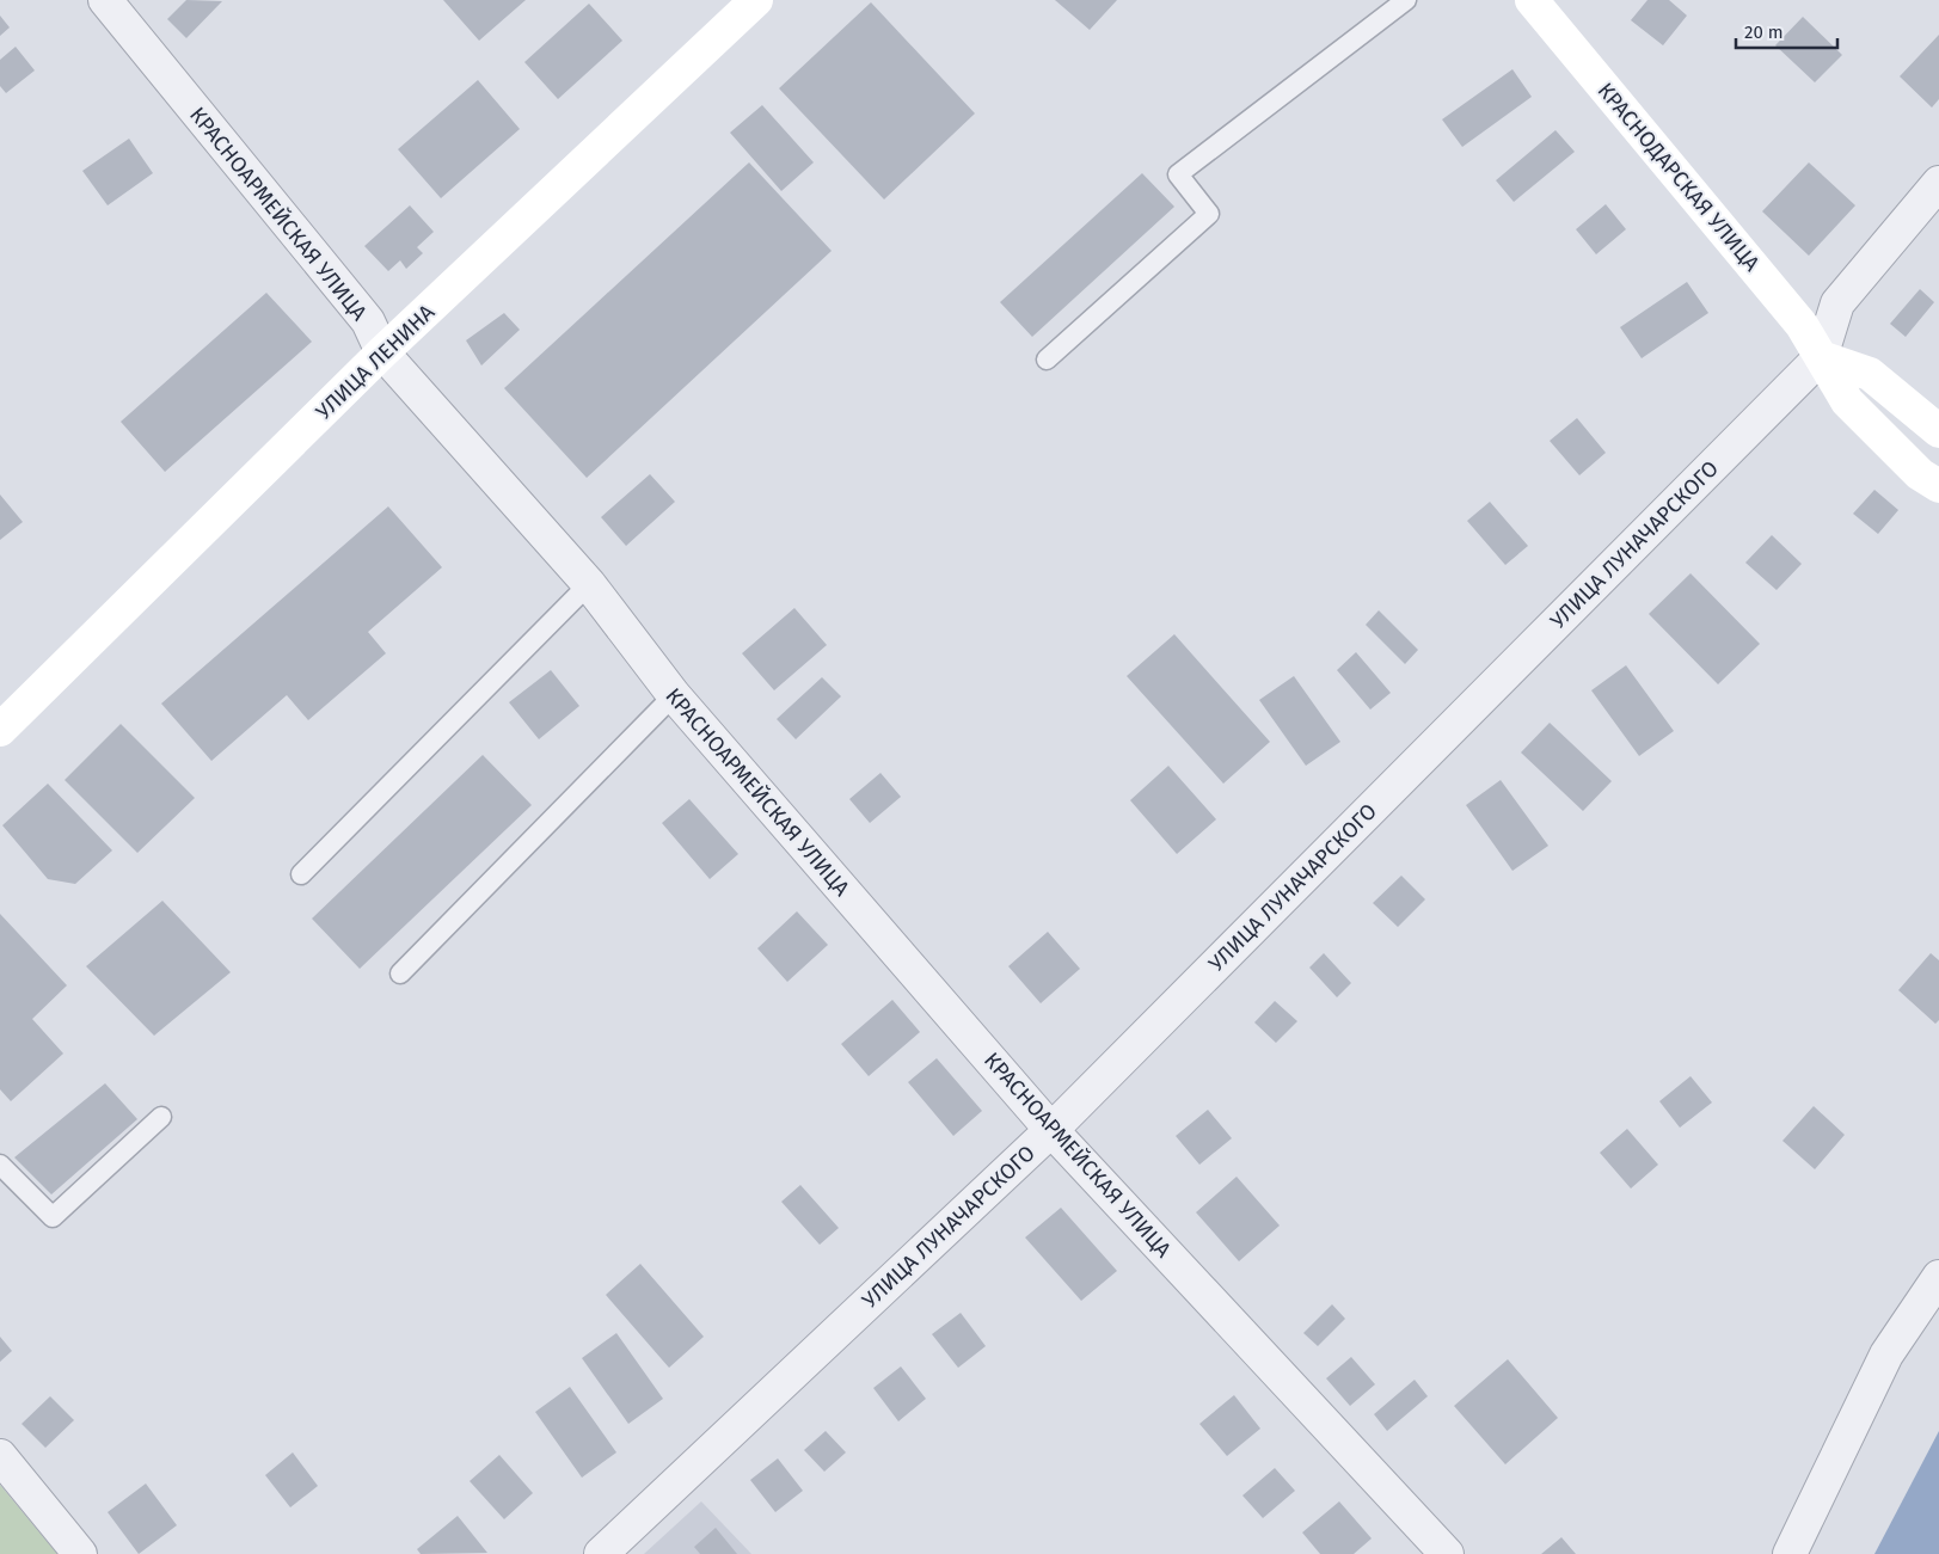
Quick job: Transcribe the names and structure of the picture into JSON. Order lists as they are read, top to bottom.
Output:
{
  "streets": {
    "street": [
      "КРАСНОДАРСКАЯ УЛИЦА",
      "КРАСНОАРМЕЙСКАЯ УЛИЦА",
      "УЛИЦА ЛЕНИНА",
      "УЛИЦА ЛУНАЧАРСКОГО"
    ]
  },
  "crossings": [
    ["КРАСНОДАРСКАЯ УЛИЦА", "УЛИЦА ЛУНАЧАРСКОГО"],
    ["КРАСНОАРМЕЙСКАЯ УЛИЦА", "УЛИЦА ЛЕНИНА"],
    ["КРАСНОАРМЕЙСКАЯ УЛИЦА", "УЛИЦА ЛУНАЧАРСКОГО"]
  ],
  "scale_bar": "20 m"
}
